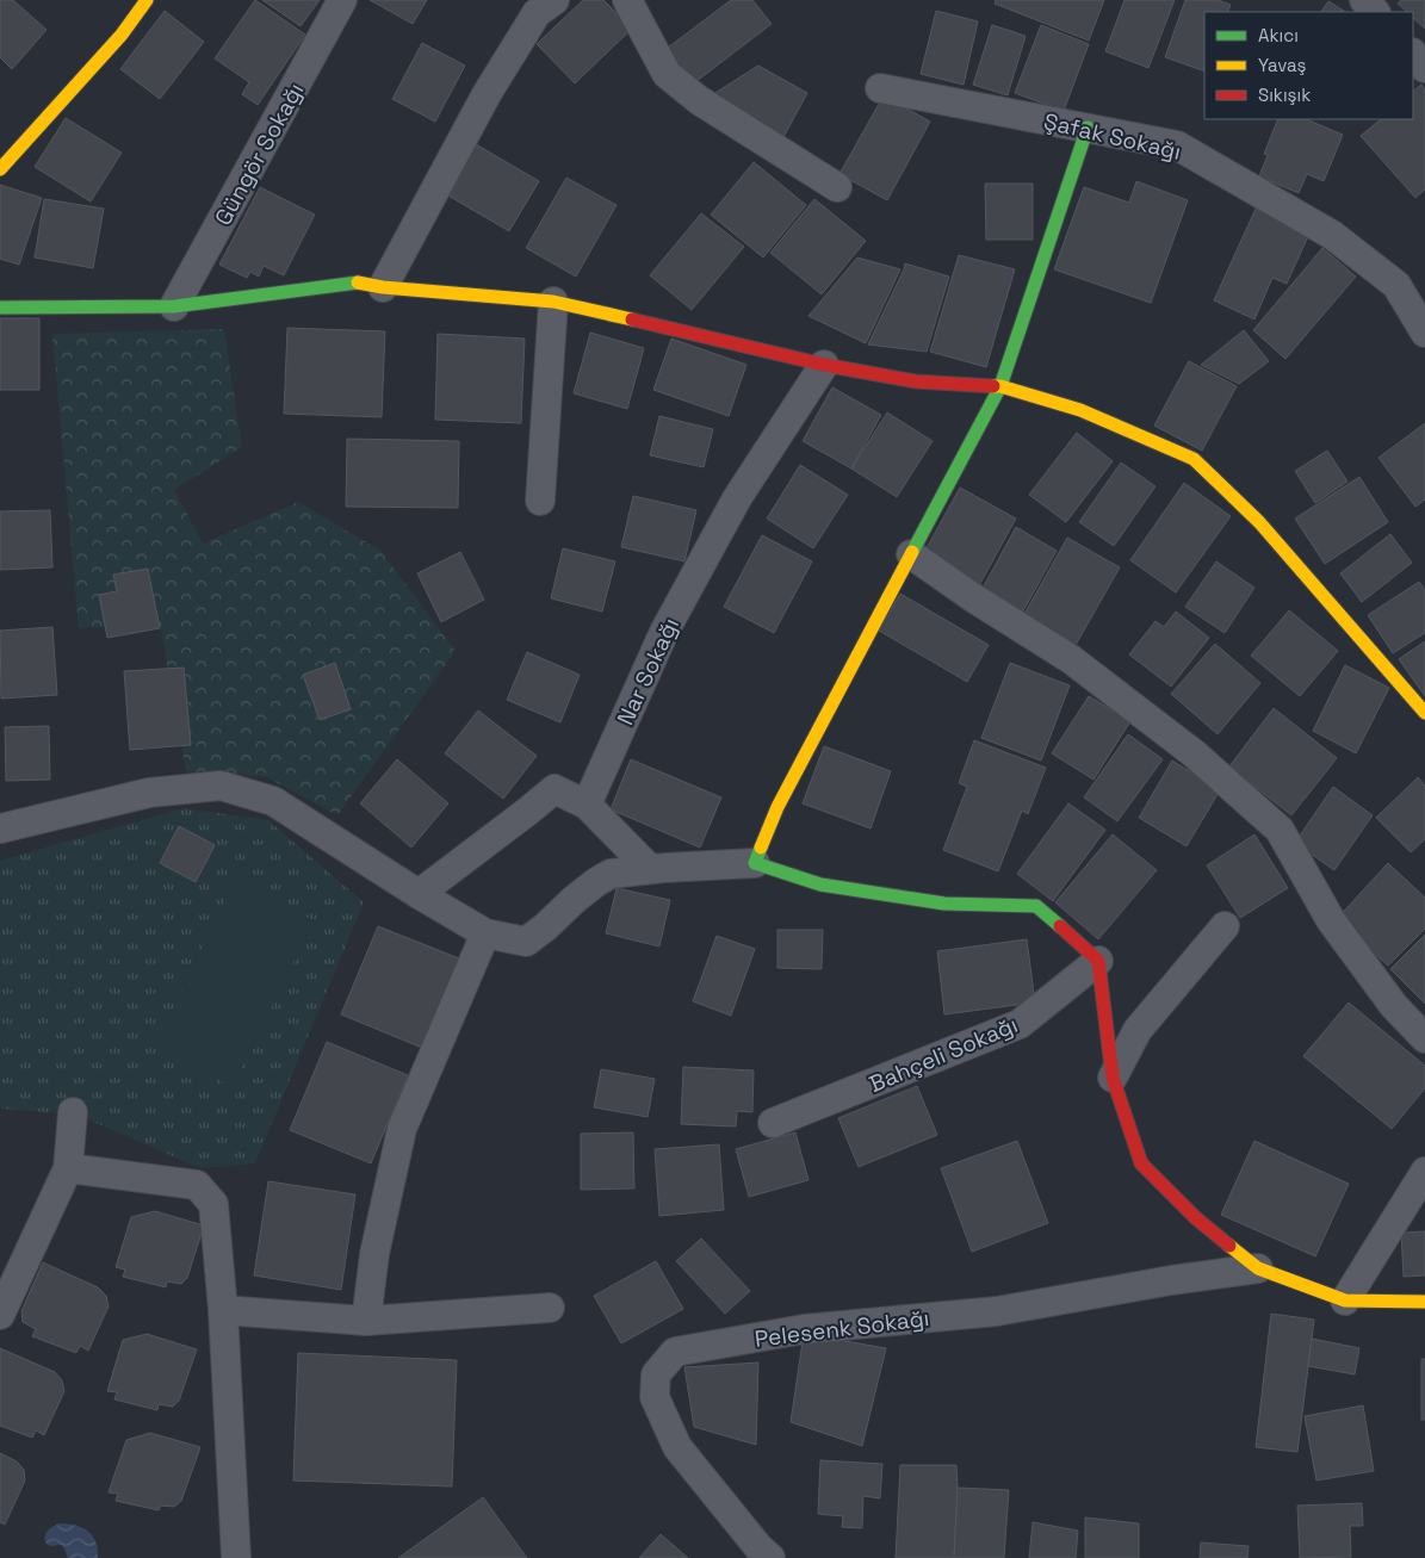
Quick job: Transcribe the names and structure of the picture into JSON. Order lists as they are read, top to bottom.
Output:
{
  "streets": {
    "street": [
      "Şafak Sokağı",
      "Güngör Sokağı",
      "Nar Sokağı",
      "Bahçeli Sokağı",
      "Pelesenk Sokağı"
    ]
  },
  "legend": ["Akıcı", "Yavaş", "Sıkışık"]
}
